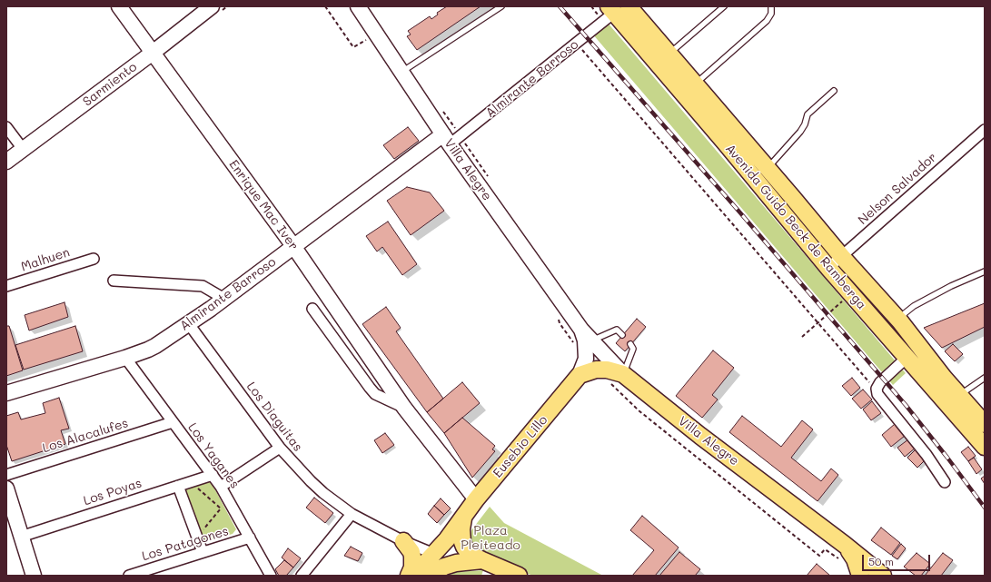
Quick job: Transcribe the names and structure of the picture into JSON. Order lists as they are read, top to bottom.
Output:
{
  "streets": {
    "main road": [
      "Almirante Barroso",
      "Sarmiento",
      "Villa Alegre",
      "Enrique Mac Iver",
      "Avenida Guido Beck de Ramberga",
      "Eusebio Lillo"
    ],
    "street": [
      "Nelson Salvador",
      "Malhuen",
      "Los Diaguitas",
      "Los Alacalufes",
      "Los Yaganes",
      "Los Poyas",
      "Los Patagones"
    ]
  },
  "crossings": [
    ["Almirante Barroso", "Villa Alegre"],
    ["Almirante Barroso", "Enrique Mac Iver"],
    ["Almirante Barroso", "Avenida Guido Beck de Ramberga"],
    ["Almirante Barroso", "Los Diaguitas"],
    ["Almirante Barroso", "Los Yaganes"],
    ["Sarmiento", "Enrique Mac Iver"],
    ["Villa Alegre", "Eusebio Lillo"],
    ["Nelson Salvador", "Avenida Guido Beck de Ramberga"],
    ["Enrique Mac Iver", "Eusebio Lillo"],
    ["Los Diaguitas", "Eusebio Lillo"],
    ["Los Alacalufes", "Los Yaganes"],
    ["Los Yaganes", "Los Poyas"],
    ["Los Yaganes", "Los Patagones"]
  ],
  "parks": ["Plaza Pleiteado"],
  "scale_bar": "50 m"
}
